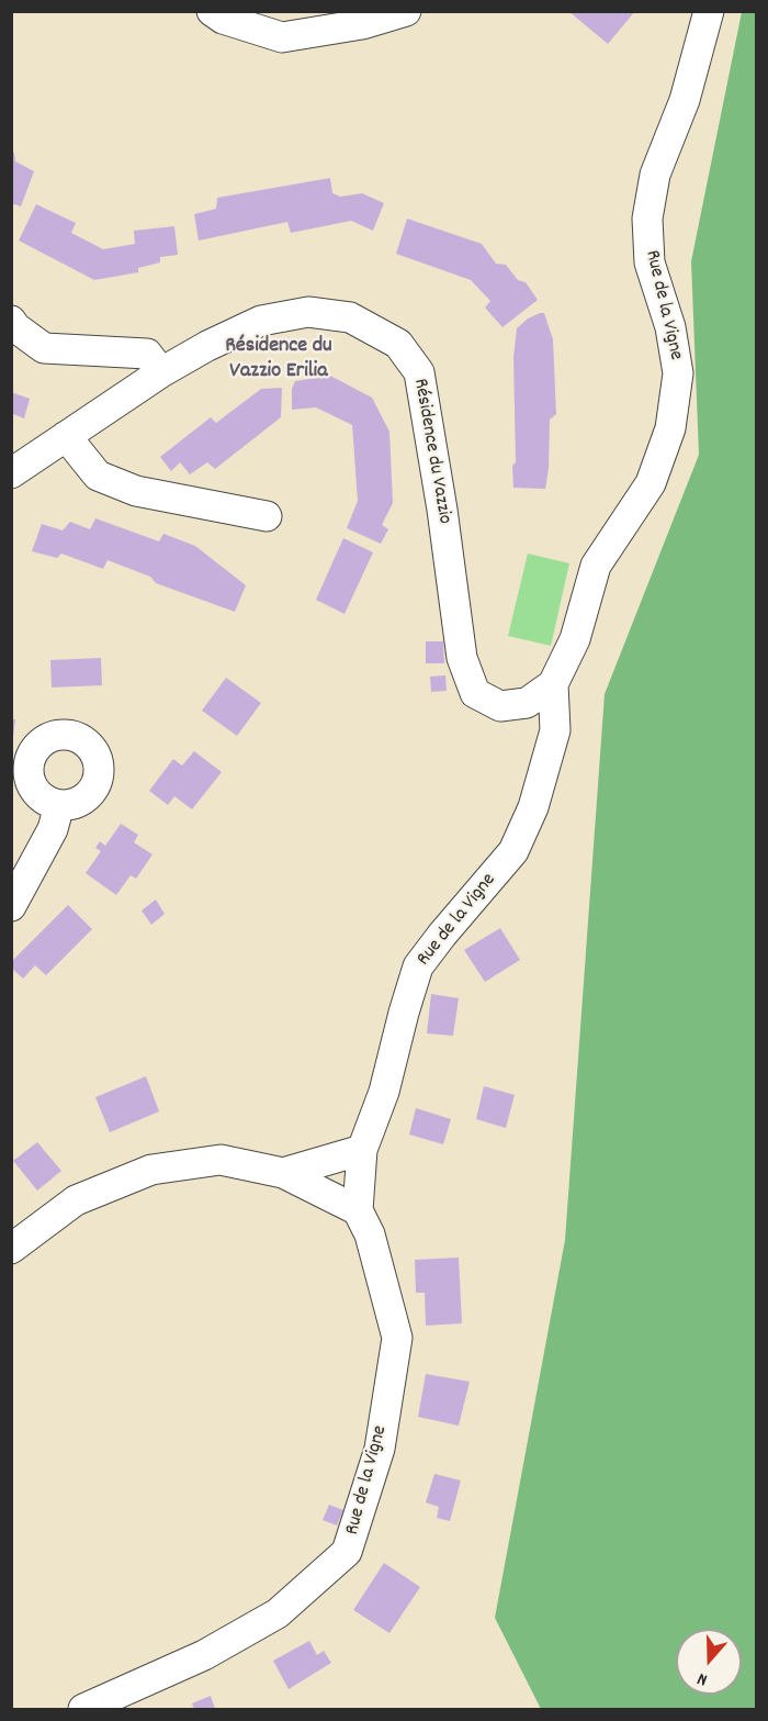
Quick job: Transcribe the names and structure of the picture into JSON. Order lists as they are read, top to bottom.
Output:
{
  "streets": {
    "street": ["Rue de la Vigne", "Résidence du Vazzio"]
  },
  "crossings": [
    ["Rue de la Vigne", "Résidence du Vazzio"]
  ],
  "districts": ["Résidence du Vazzio Erilia"],
  "north": "bottom"
}
